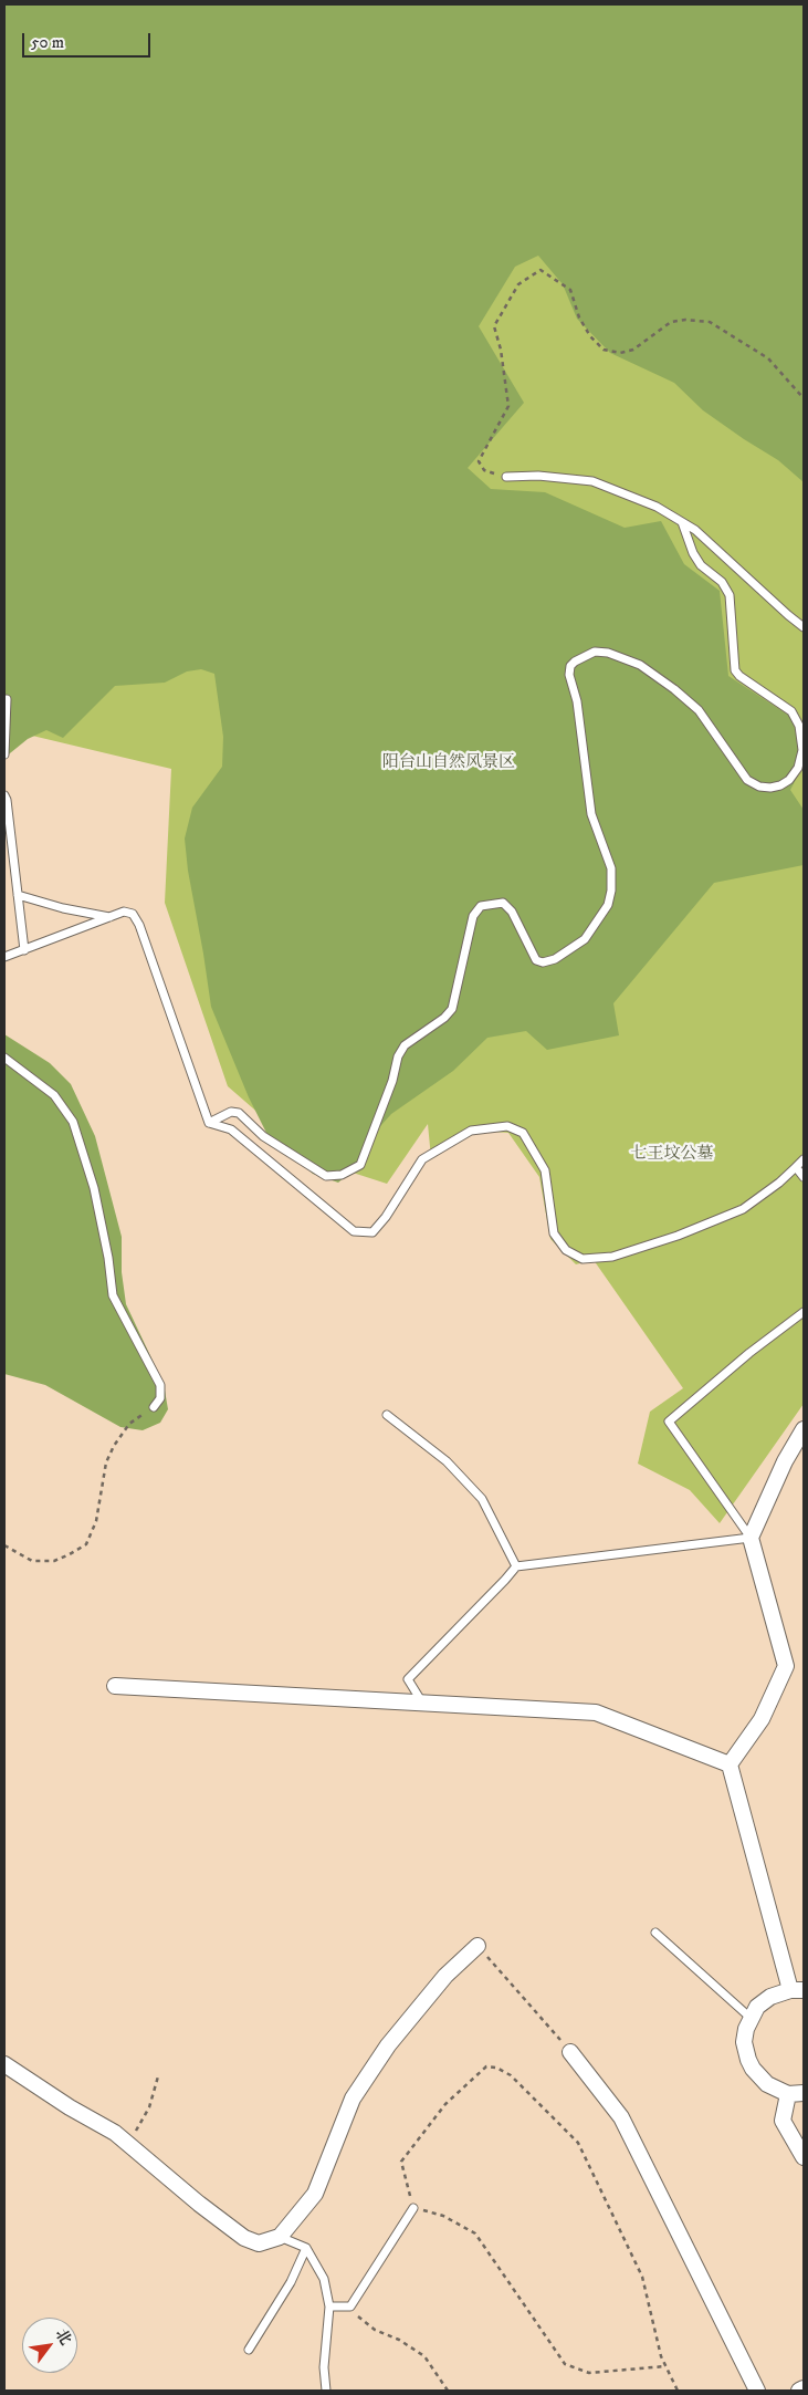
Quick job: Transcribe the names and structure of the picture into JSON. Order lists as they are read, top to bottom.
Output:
{
  "parks": ["阳台山自然风景区", "七王坟公墓"],
  "scale_bar": "50 m",
  "north": "top right"
}
